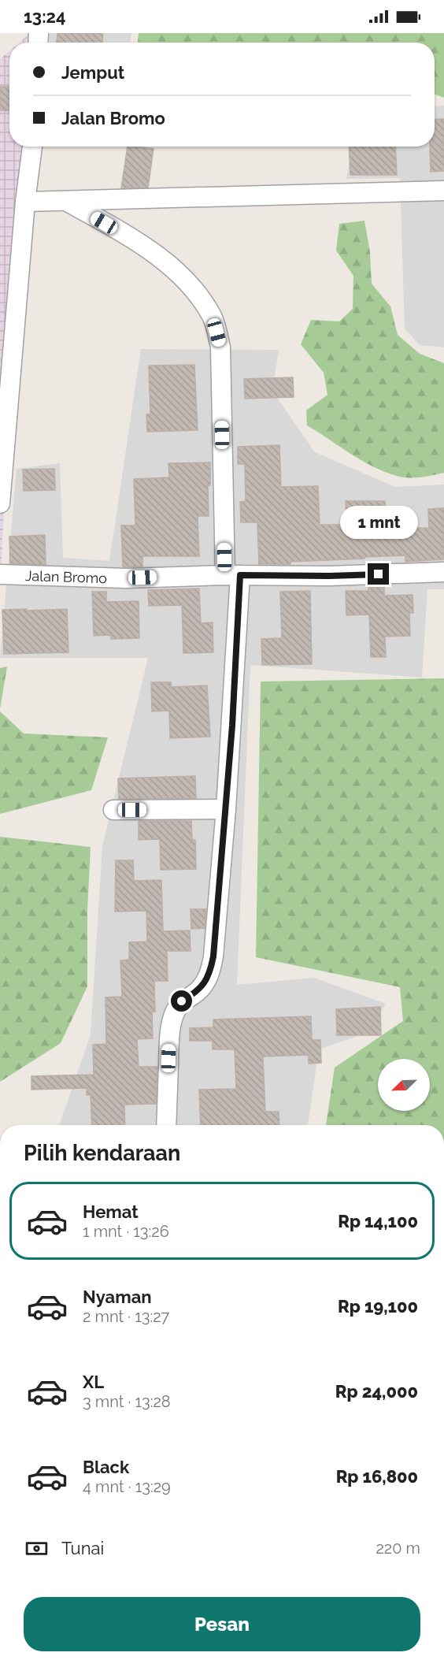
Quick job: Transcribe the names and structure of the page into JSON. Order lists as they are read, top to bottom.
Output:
{
  "streets": {
    "street": ["Jalan Bromo"]
  },
  "north": "bottom left",
  "page": {
    "status": "13:24",
    "banner": ["Jemput", "Jalan Bromo"],
    "bubble": "1 mnt",
    "heading": "Pilih kendaraan",
    "list": [
      {
        "name": "Hemat",
        "note": "1 mnt · 13:26",
        "value": "Rp 14,100"
      },
      {
        "name": "Nyaman",
        "note": "2 mnt · 13:27",
        "value": "Rp 19,100"
      },
      {
        "name": "XL",
        "note": "3 mnt · 13:28",
        "value": "Rp 24,000"
      },
      {
        "name": "Black",
        "note": "4 mnt · 13:29",
        "value": "Rp 16,800"
      }
    ],
    "pay": ["Tunai", "220 m"],
    "buttons": "Pesan"
  }
}
